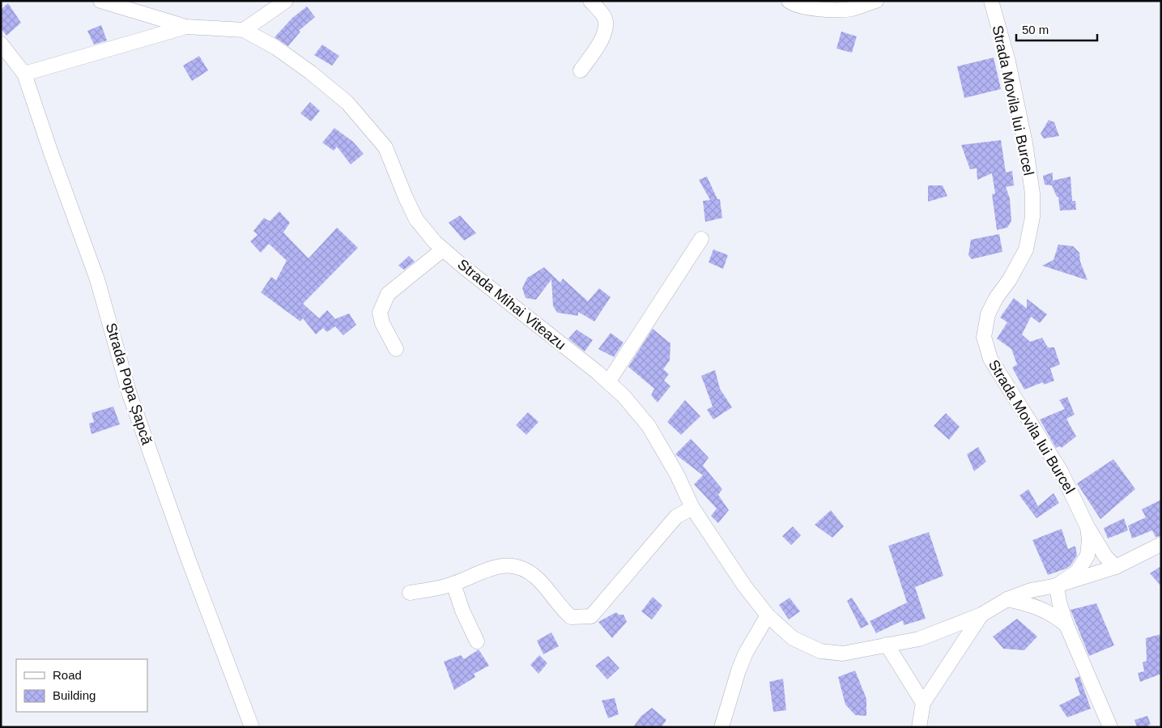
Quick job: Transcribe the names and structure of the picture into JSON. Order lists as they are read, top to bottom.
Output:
{
  "streets": {
    "street": ["Strada Movila lui Burcel", "Strada Mihai Viteazu", "Strada Popa Șapcă"]
  },
  "crossings": [
    ["Strada Movila lui Burcel", "Strada Mihai Viteazu"]
  ],
  "legend": ["Road", "Building"],
  "scale_bar": "50 m"
}
